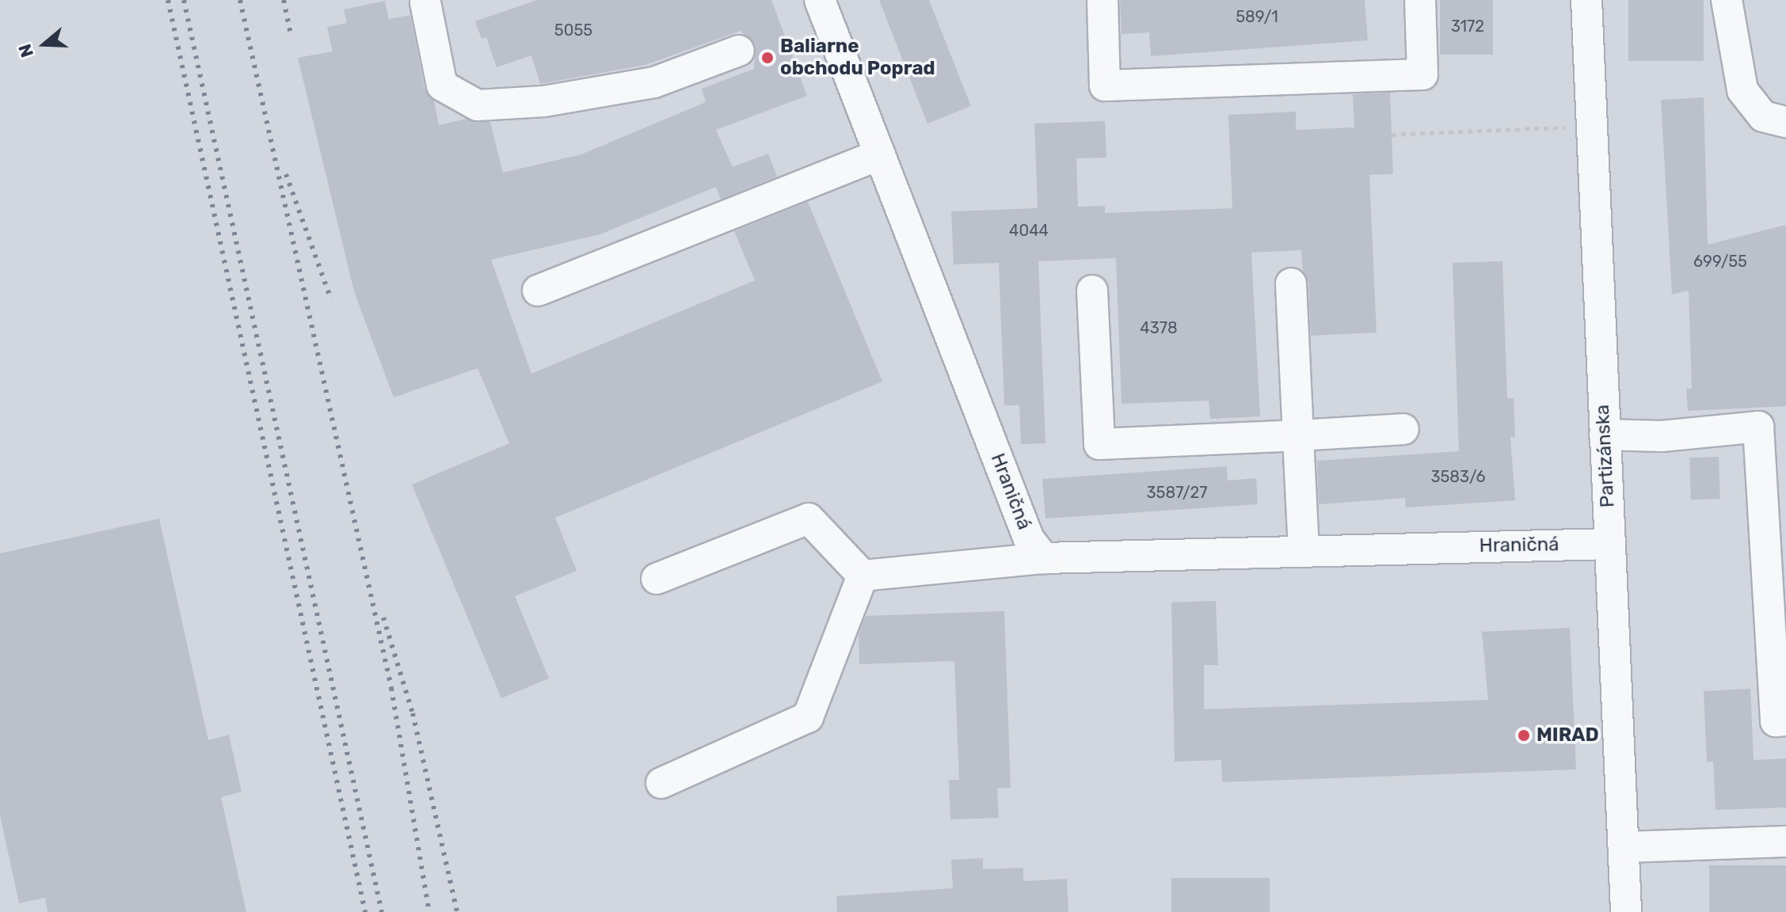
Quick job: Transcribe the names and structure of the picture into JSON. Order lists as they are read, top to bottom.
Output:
{
  "streets": {
    "street": ["Partizánska", "Hraničná"]
  },
  "crossings": [
    ["Partizánska", "Hraničná"]
  ],
  "places": ["Baliarne obchodu Poprad", "MIRAD"],
  "house_numbers": [
    "589/1",
    "3172",
    "5055",
    "4044",
    "699/55",
    "4378",
    "3583/6",
    "3587/27"
  ],
  "north": "left"
}
